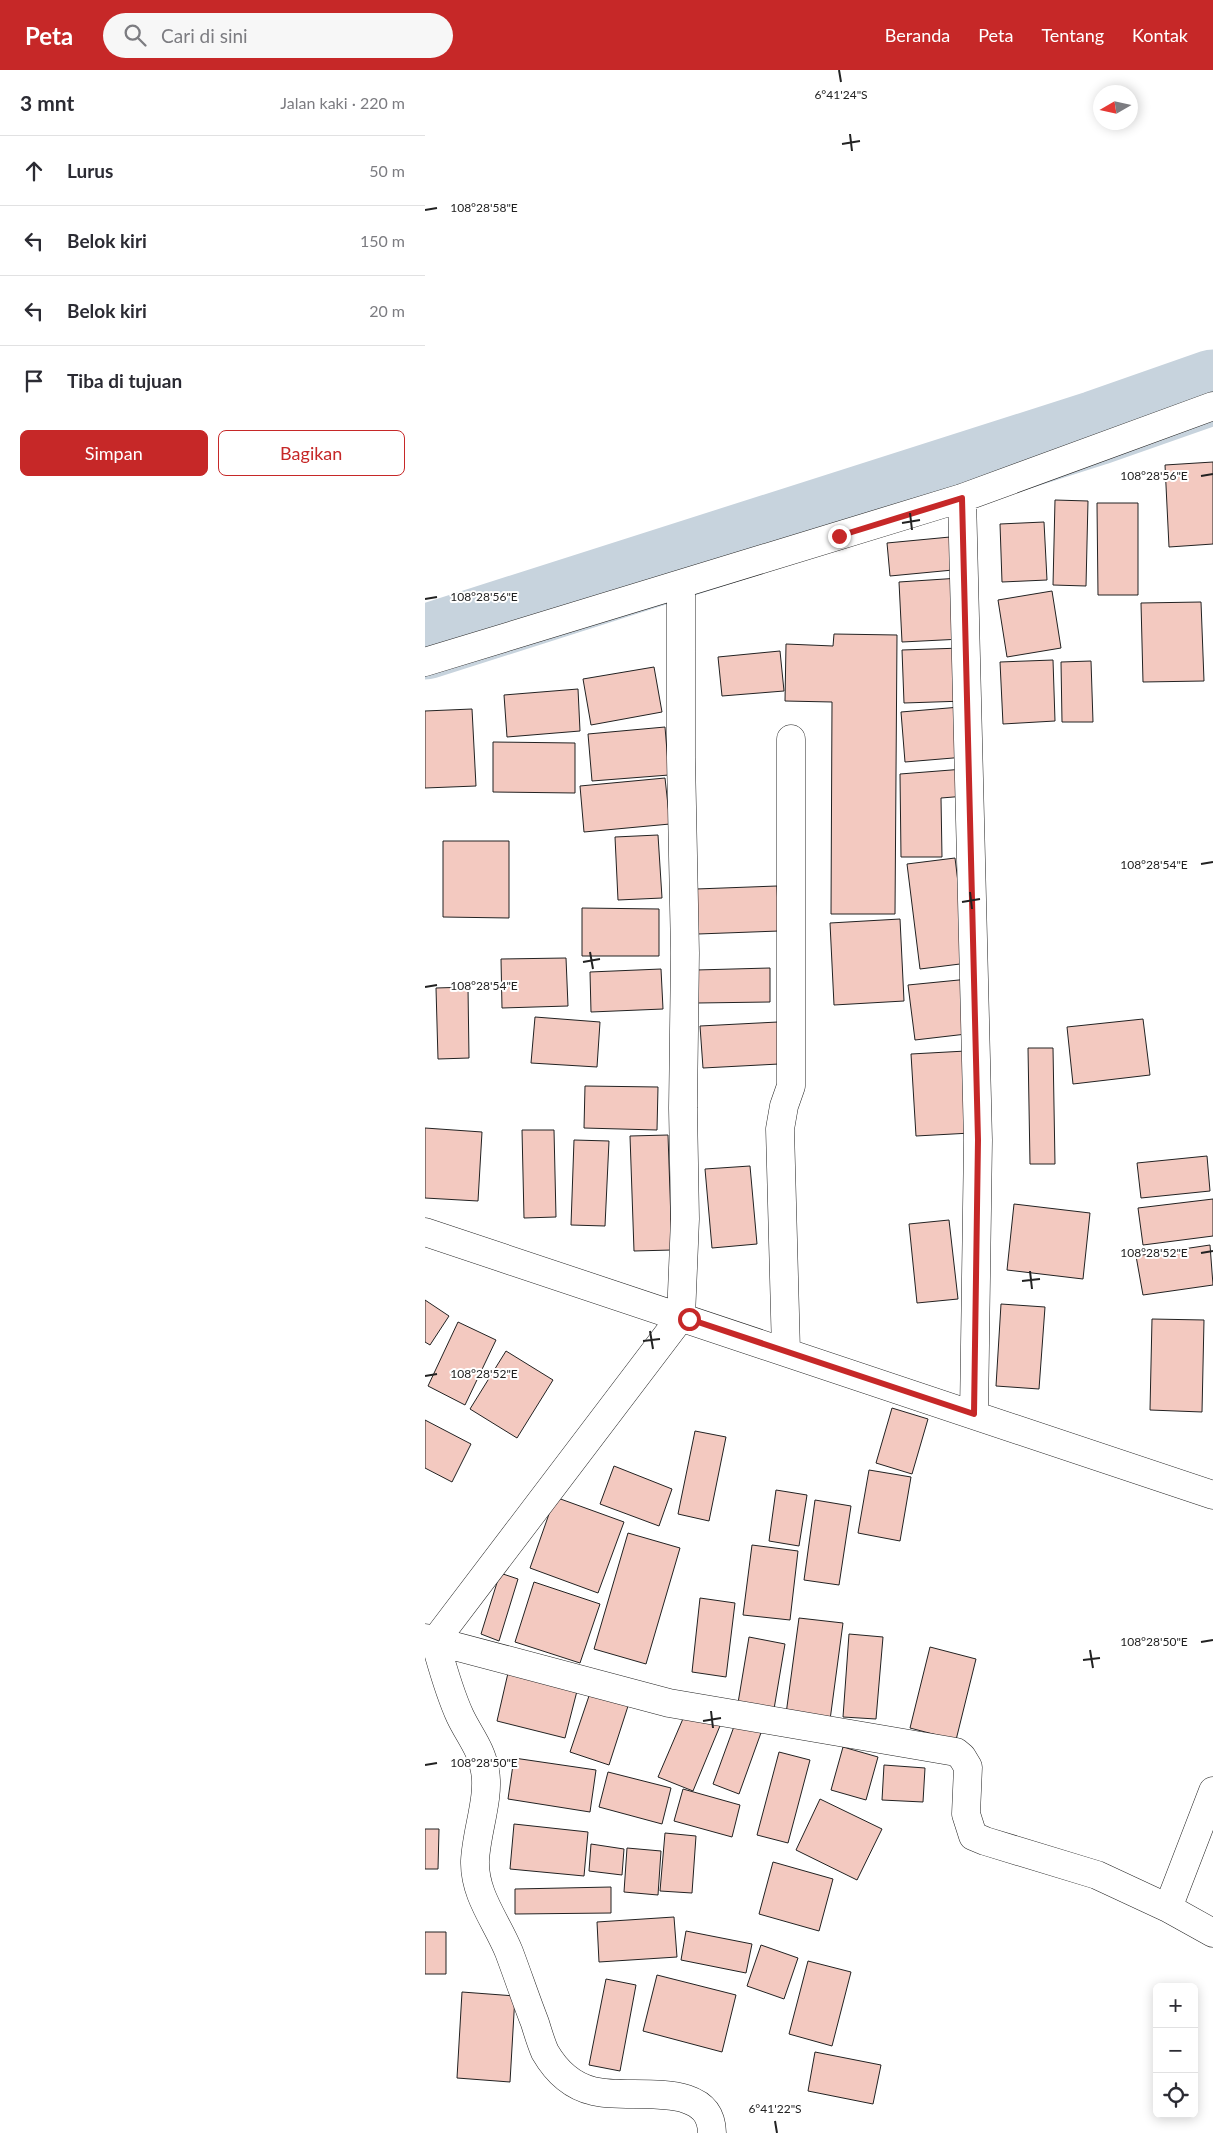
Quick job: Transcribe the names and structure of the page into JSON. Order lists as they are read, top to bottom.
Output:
{
  "north": "left",
  "page": {
    "header": "Peta",
    "search": "Cari di sini",
    "nav": [
      "Beranda",
      "Peta",
      "Tentang",
      "Kontak"
    ],
    "heading": ["3 mnt", "Jalan kaki · 220 m"],
    "list": [
      ["Lurus", "50 m"],
      ["Belok kiri", "150 m"],
      ["Belok kiri", "20 m"],
      "Tiba di tujuan"
    ],
    "buttons": ["Simpan", "Bagikan"],
    "map_buttons": ["+", "−"]
  },
  "coordinates": [
    "6°41'24\"S",
    "108°28'58\"E",
    "108°28'56\"E",
    "108°28'54\"E",
    "108°28'52\"E",
    "108°28'50\"E",
    "6°41'22\"S"
  ]
}
